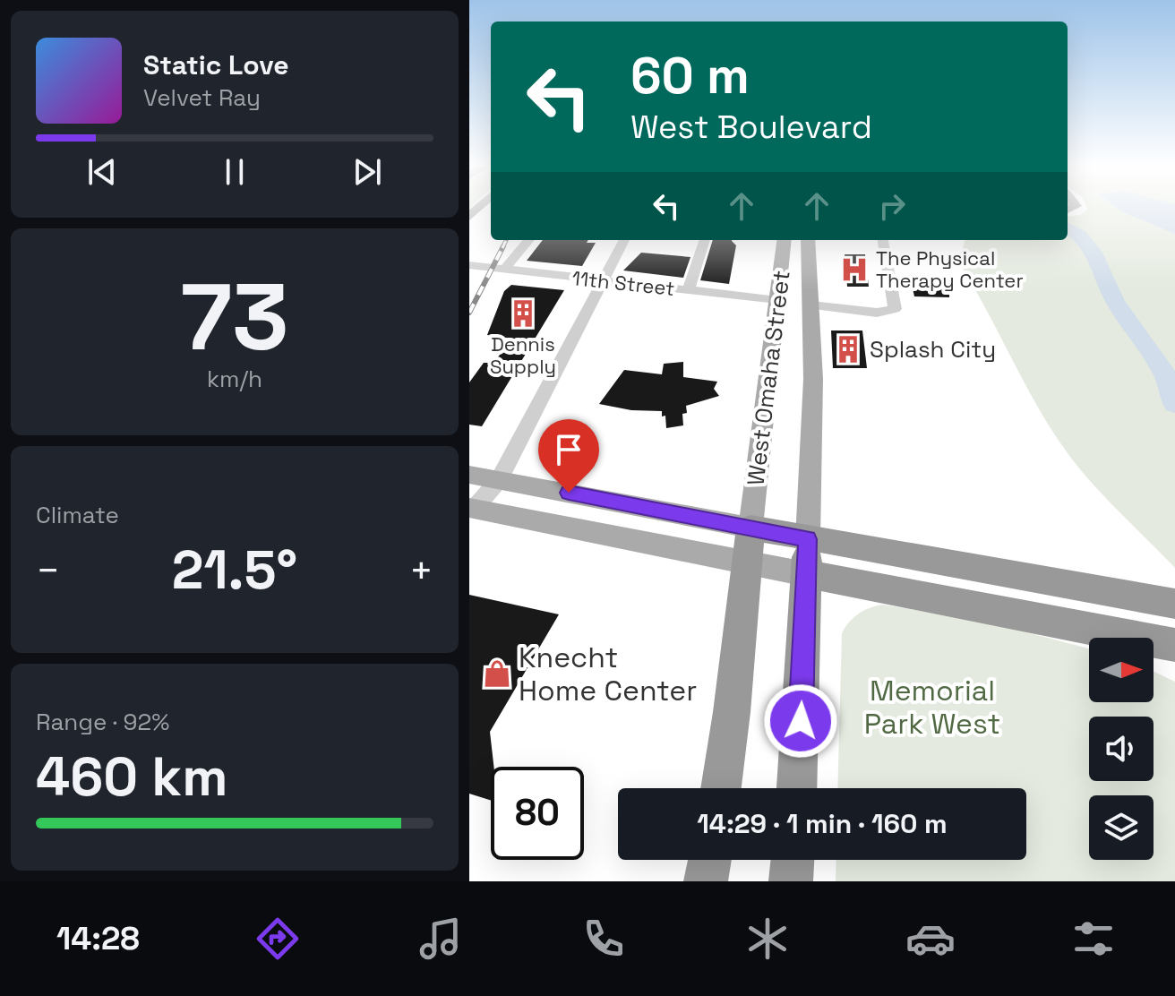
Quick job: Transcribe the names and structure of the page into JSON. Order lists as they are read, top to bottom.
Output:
{
  "streets": {
    "main road": ["West Omaha Street"],
    "street": ["11th Street"]
  },
  "crossings": [
    ["11th Street", "West Omaha Street"]
  ],
  "parks": ["Memorial Park West"],
  "places": {
    "hospital": ["The Physical Therapy Center"],
    "building": ["Dennis Supply", "Splash City"],
    "shop": ["Knecht Home Center"]
  },
  "north": "right",
  "page": {
    "turn": ["60 m", "West Boulevard"],
    "song": ["Static Love", "Velvet Ray"],
    "tile": [
      ["73", "km/h"],
      "Climate",
      ["Range · 92%", "460 km"]
    ],
    "heat": ["−", "21.5°", "+"],
    "limit": "80",
    "trip": "14:29 · 1 min · 160 m",
    "tabs": "14:28"
  }
}
